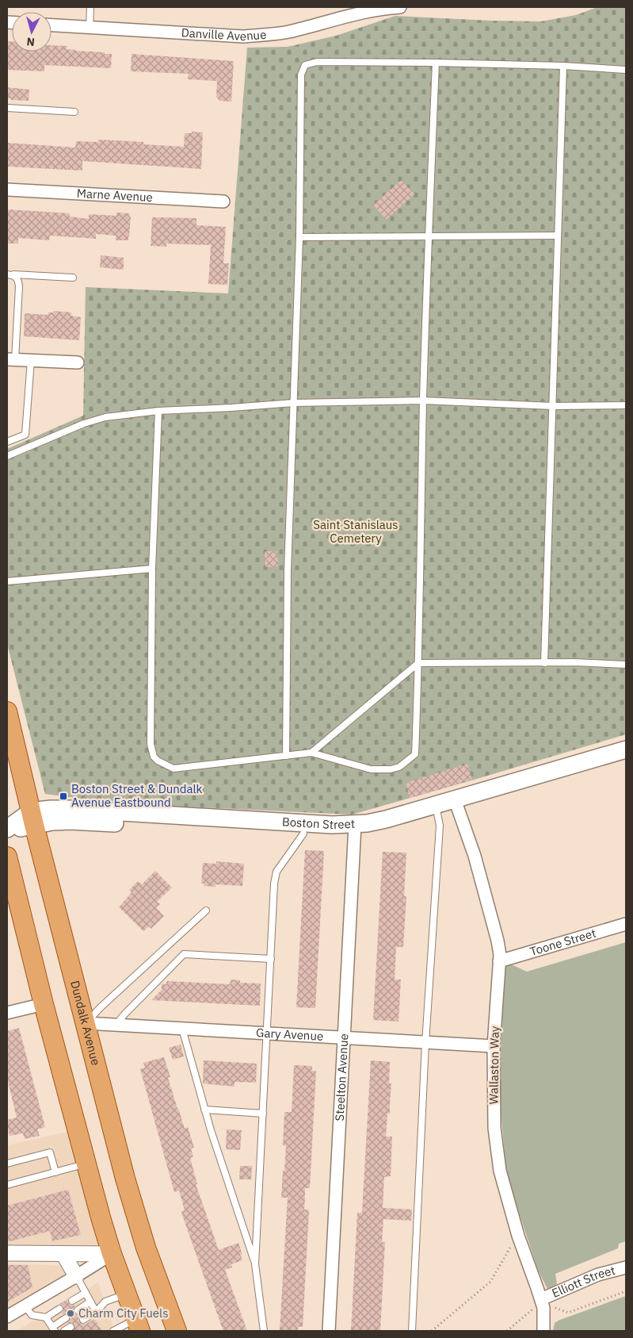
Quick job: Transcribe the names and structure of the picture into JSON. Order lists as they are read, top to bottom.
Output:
{
  "streets": {
    "main road": ["Boston Street", "Dundalk Avenue"],
    "street": [
      "Danville Avenue",
      "Marne Avenue",
      "Toone Street",
      "Gary Avenue",
      "Wallaston Way",
      "Steelton Avenue",
      "Elliott Street"
    ]
  },
  "crossings": [
    ["Boston Street", "Dundalk Avenue"],
    ["Boston Street", "Wallaston Way"],
    ["Boston Street", "Steelton Avenue"],
    ["Toone Street", "Wallaston Way"],
    ["Dundalk Avenue", "Gary Avenue"],
    ["Gary Avenue", "Wallaston Way"],
    ["Gary Avenue", "Steelton Avenue"],
    ["Wallaston Way", "Elliott Street"]
  ],
  "parks": ["Saint Stanislaus Cemetery"],
  "places": {
    "transit": ["Boston Street & Dundalk Avenue Eastbound"],
    "other": ["Charm City Fuels"]
  },
  "north": "bottom"
}
